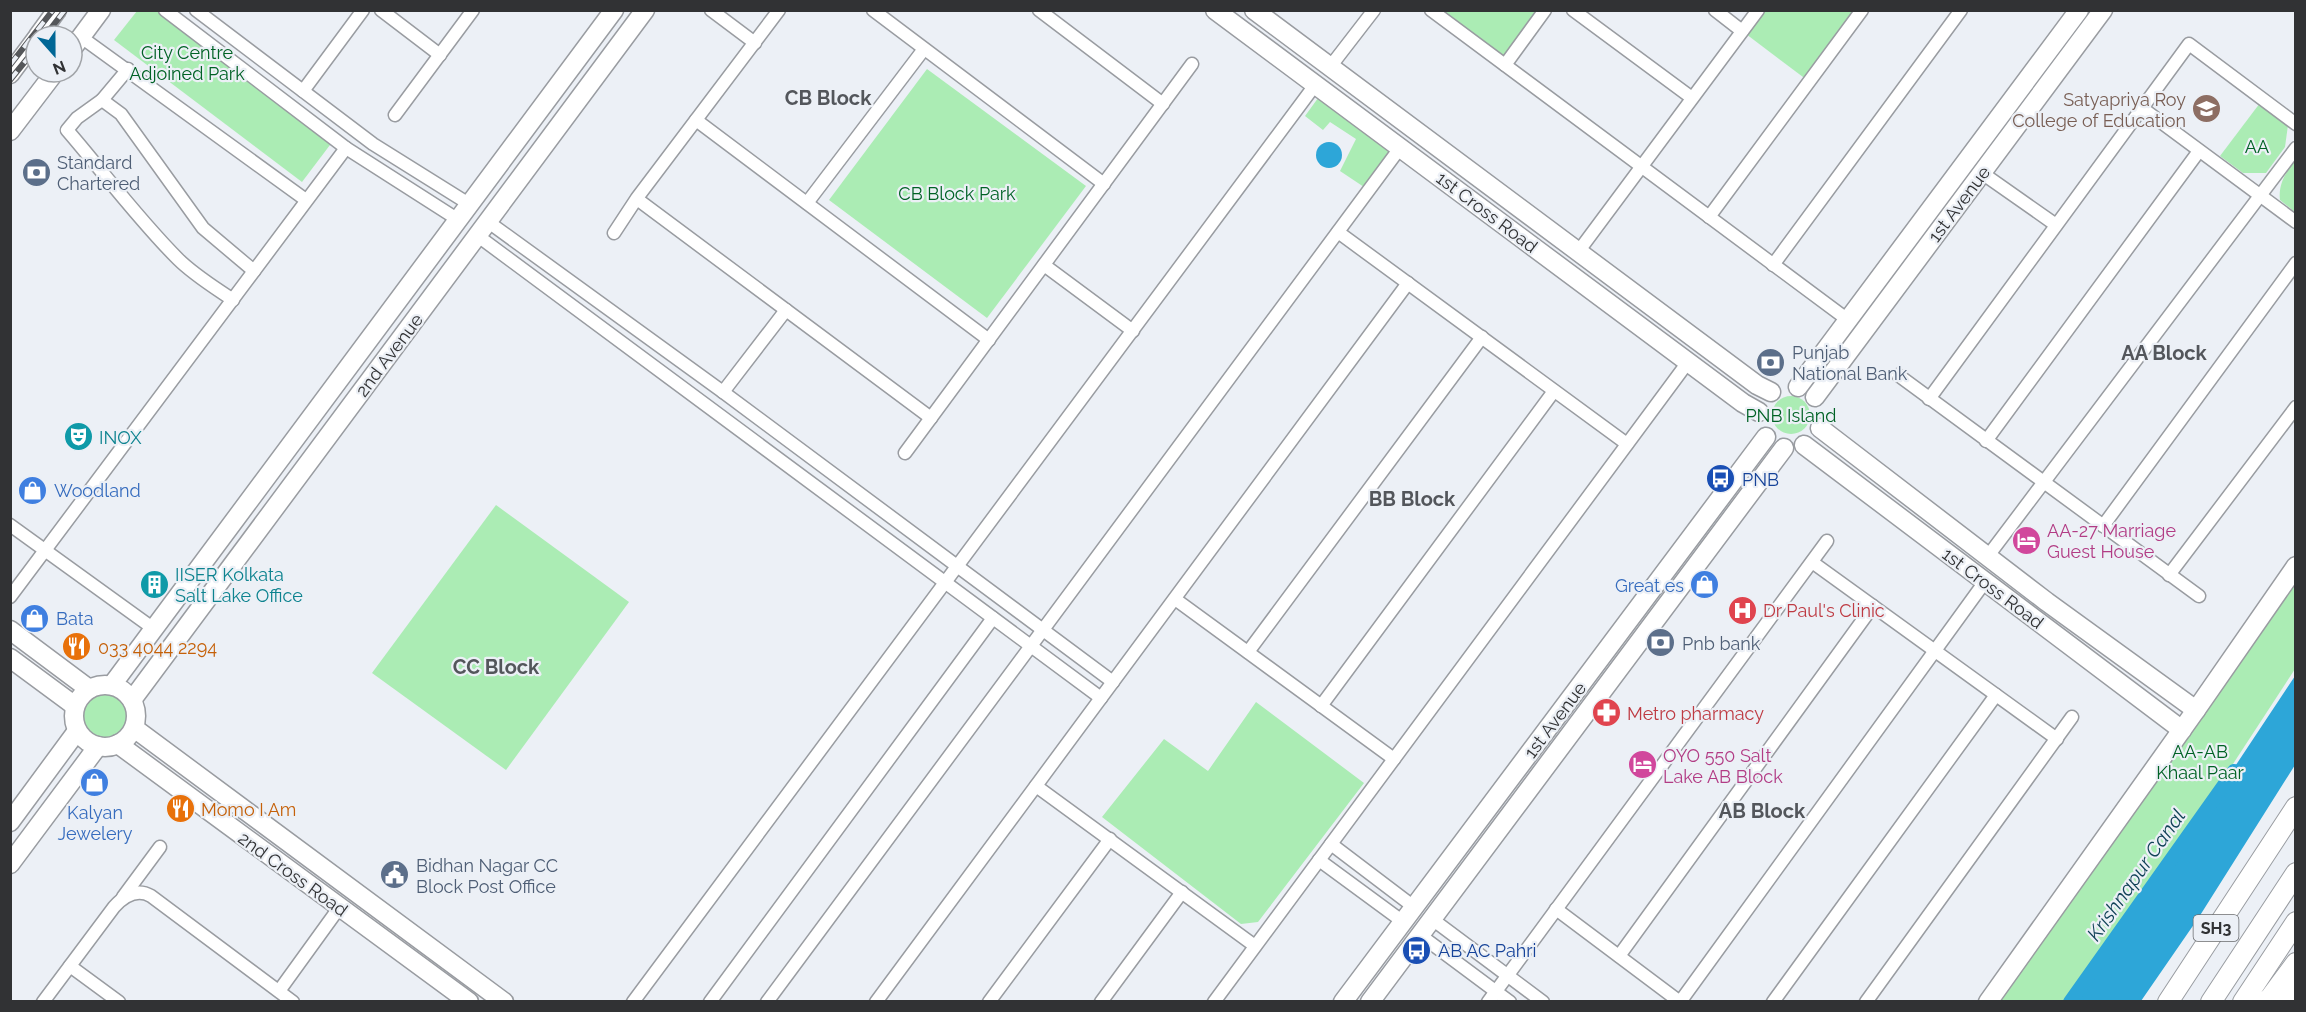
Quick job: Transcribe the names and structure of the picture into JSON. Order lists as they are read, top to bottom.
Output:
{
  "streets": {
    "main road": ["SH3"],
    "street": [
      "1st Avenue",
      "1st Cross Road",
      "2nd Avenue",
      "2nd Cross Road"
    ]
  },
  "crossings": [
    ["1st Avenue", "1st Cross Road"],
    ["2nd Avenue", "2nd Cross Road"]
  ],
  "districts": [
    "CB Block",
    "AA Block",
    "BB Block",
    "CC Block",
    "AB Block"
  ],
  "water": ["Krishnapur Canal"],
  "parks": [
    "City Centre Adjoined Park",
    "AA",
    "CB Block Park",
    "PNB Island",
    "AA-AB Khaal Paar"
  ],
  "places": {
    "school or university": ["Satyapriya Roy College of Education"],
    "bank": ["Standard Chartered", "Punjab National Bank", "Pnb bank"],
    "theatre": ["INOX"],
    "bus stop": ["PNB", "AB AC Pahri"],
    "shop": [
      "Woodland",
      "Great es",
      "Bata",
      "Kalyan Jewelery"
    ],
    "hotel": ["AA-27 Marriage Guest House", "OYO 550 Salt Lake AB Block"],
    "building": ["IISER Kolkata Salt Lake Office"],
    "hospital": ["Dr Paul's Clinic"],
    "restaurant": ["033 4044 2294", "Momo I Am"],
    "pharmacy": ["Metro pharmacy"],
    "public building": ["Bidhan Nagar CC Block Post Office"]
  },
  "north": "bottom"
}
